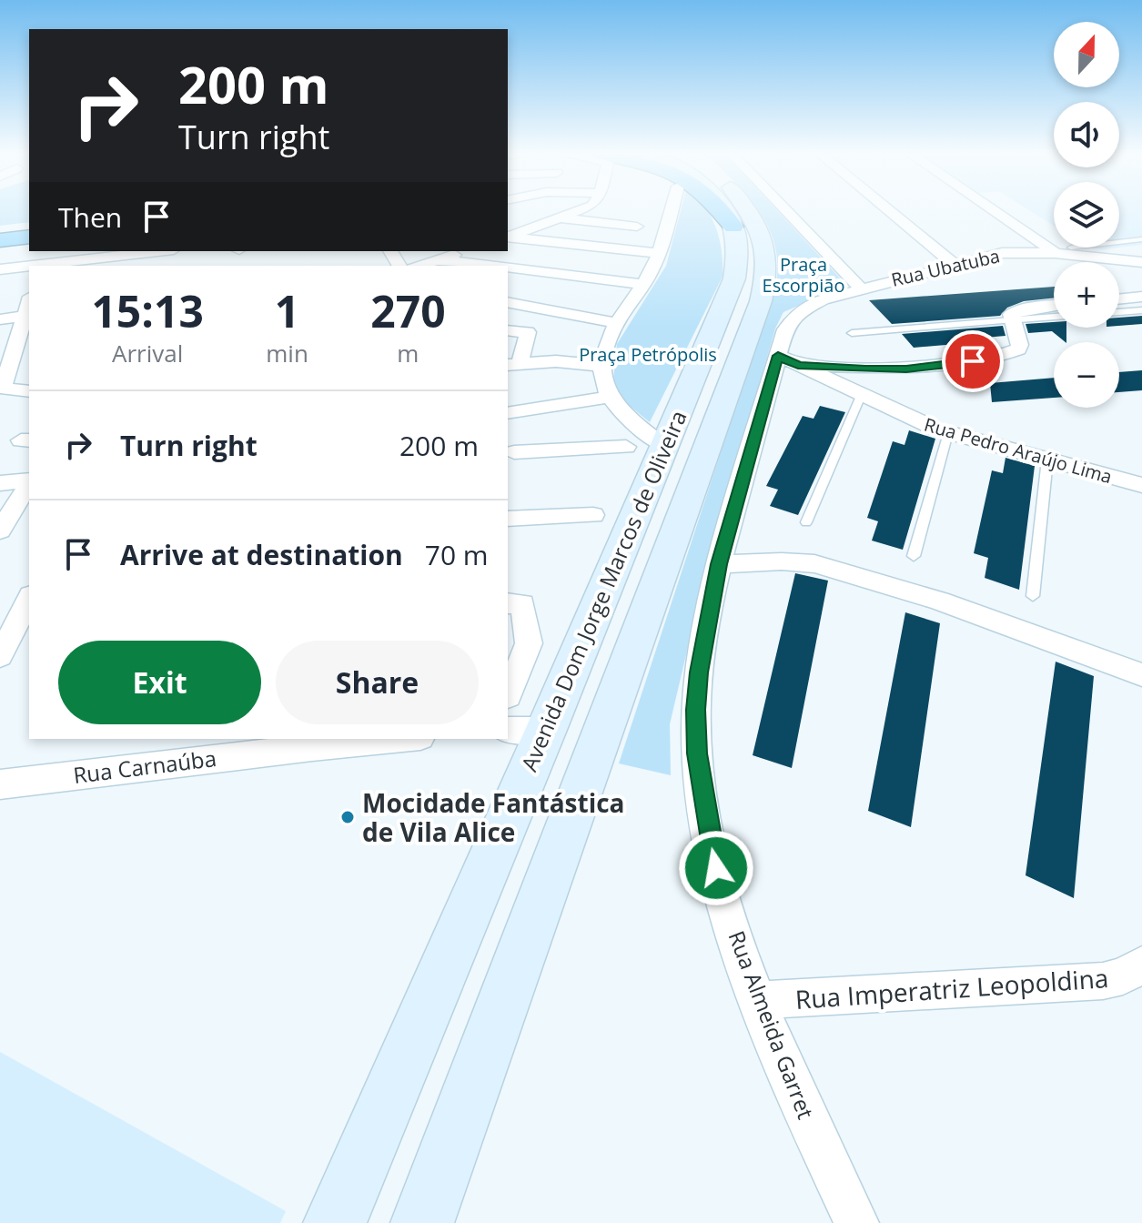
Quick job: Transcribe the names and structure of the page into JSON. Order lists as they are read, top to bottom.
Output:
{
  "streets": {
    "main road": ["Avenida Dom Jorge Marcos de Oliveira"],
    "street": [
      "Rua Ubatuba",
      "Rua Pedro Araújo Lima",
      "Rua Carnaúba",
      "Rua Imperatriz Leopoldina",
      "Rua Almeida Garret"
    ]
  },
  "crossings": [
    ["Rua Ubatuba", "Rua Almeida Garret"],
    ["Rua Pedro Araújo Lima", "Rua Almeida Garret"],
    ["Rua Imperatriz Leopoldina", "Rua Almeida Garret"]
  ],
  "parks": ["Praça Escorpião", "Praça Petrópolis"],
  "places": ["Mocidade Fantástica de Vila Alice"],
  "north": "top",
  "page": {
    "map_buttons": ["+", "−"],
    "turn": ["200 m", "Turn right"],
    "then": "Then",
    "eta": [
      "15:13",
      "Arrival",
      "1",
      "min",
      "270",
      "m"
    ],
    "list": [
      {
        "name": "Turn right",
        "value": "200 m"
      },
      {
        "name": "Arrive at destination",
        "value": "70 m"
      }
    ],
    "buttons": ["Exit", "Share"]
  }
}
